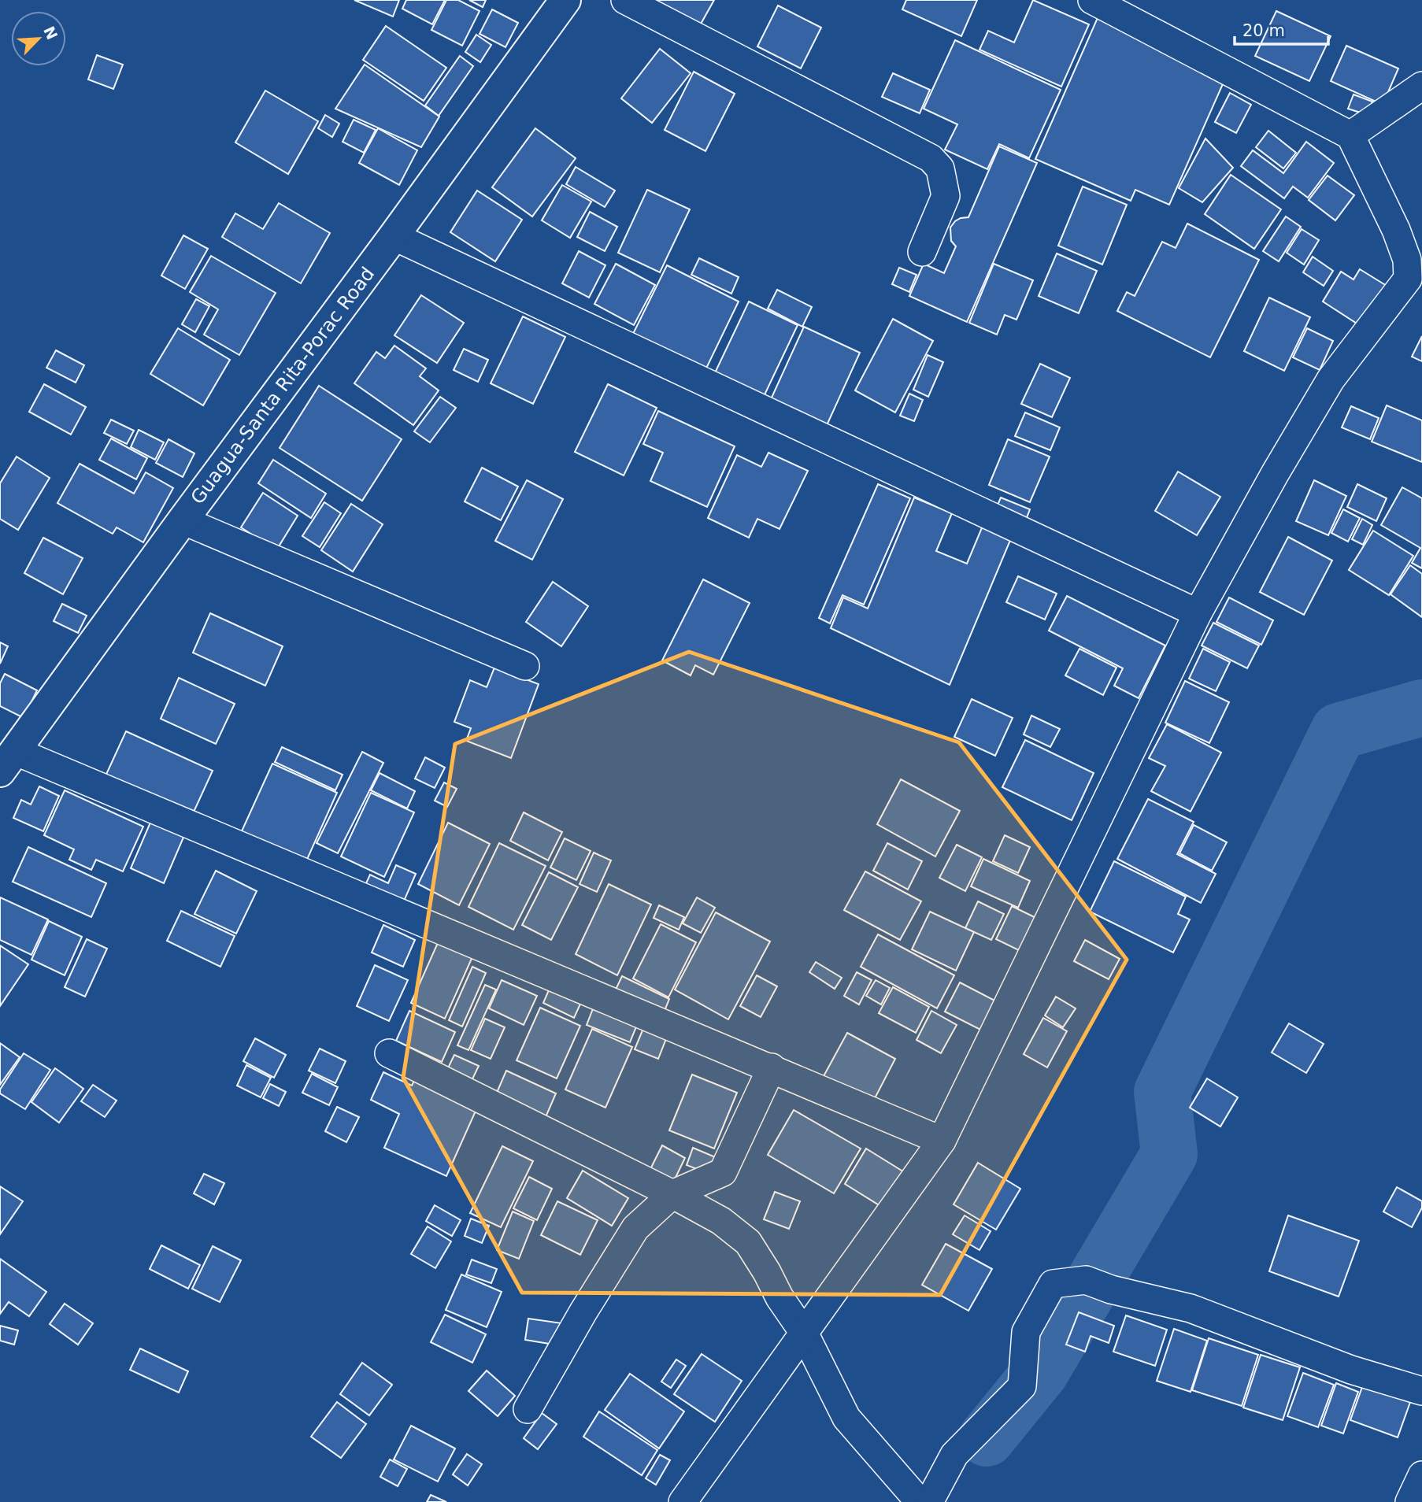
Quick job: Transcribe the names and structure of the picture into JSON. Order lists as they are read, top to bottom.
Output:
{
  "streets": {
    "main road": ["Guagua-Santa Rita-Porac Road"]
  },
  "scale_bar": "20 m",
  "north": "top right"
}
